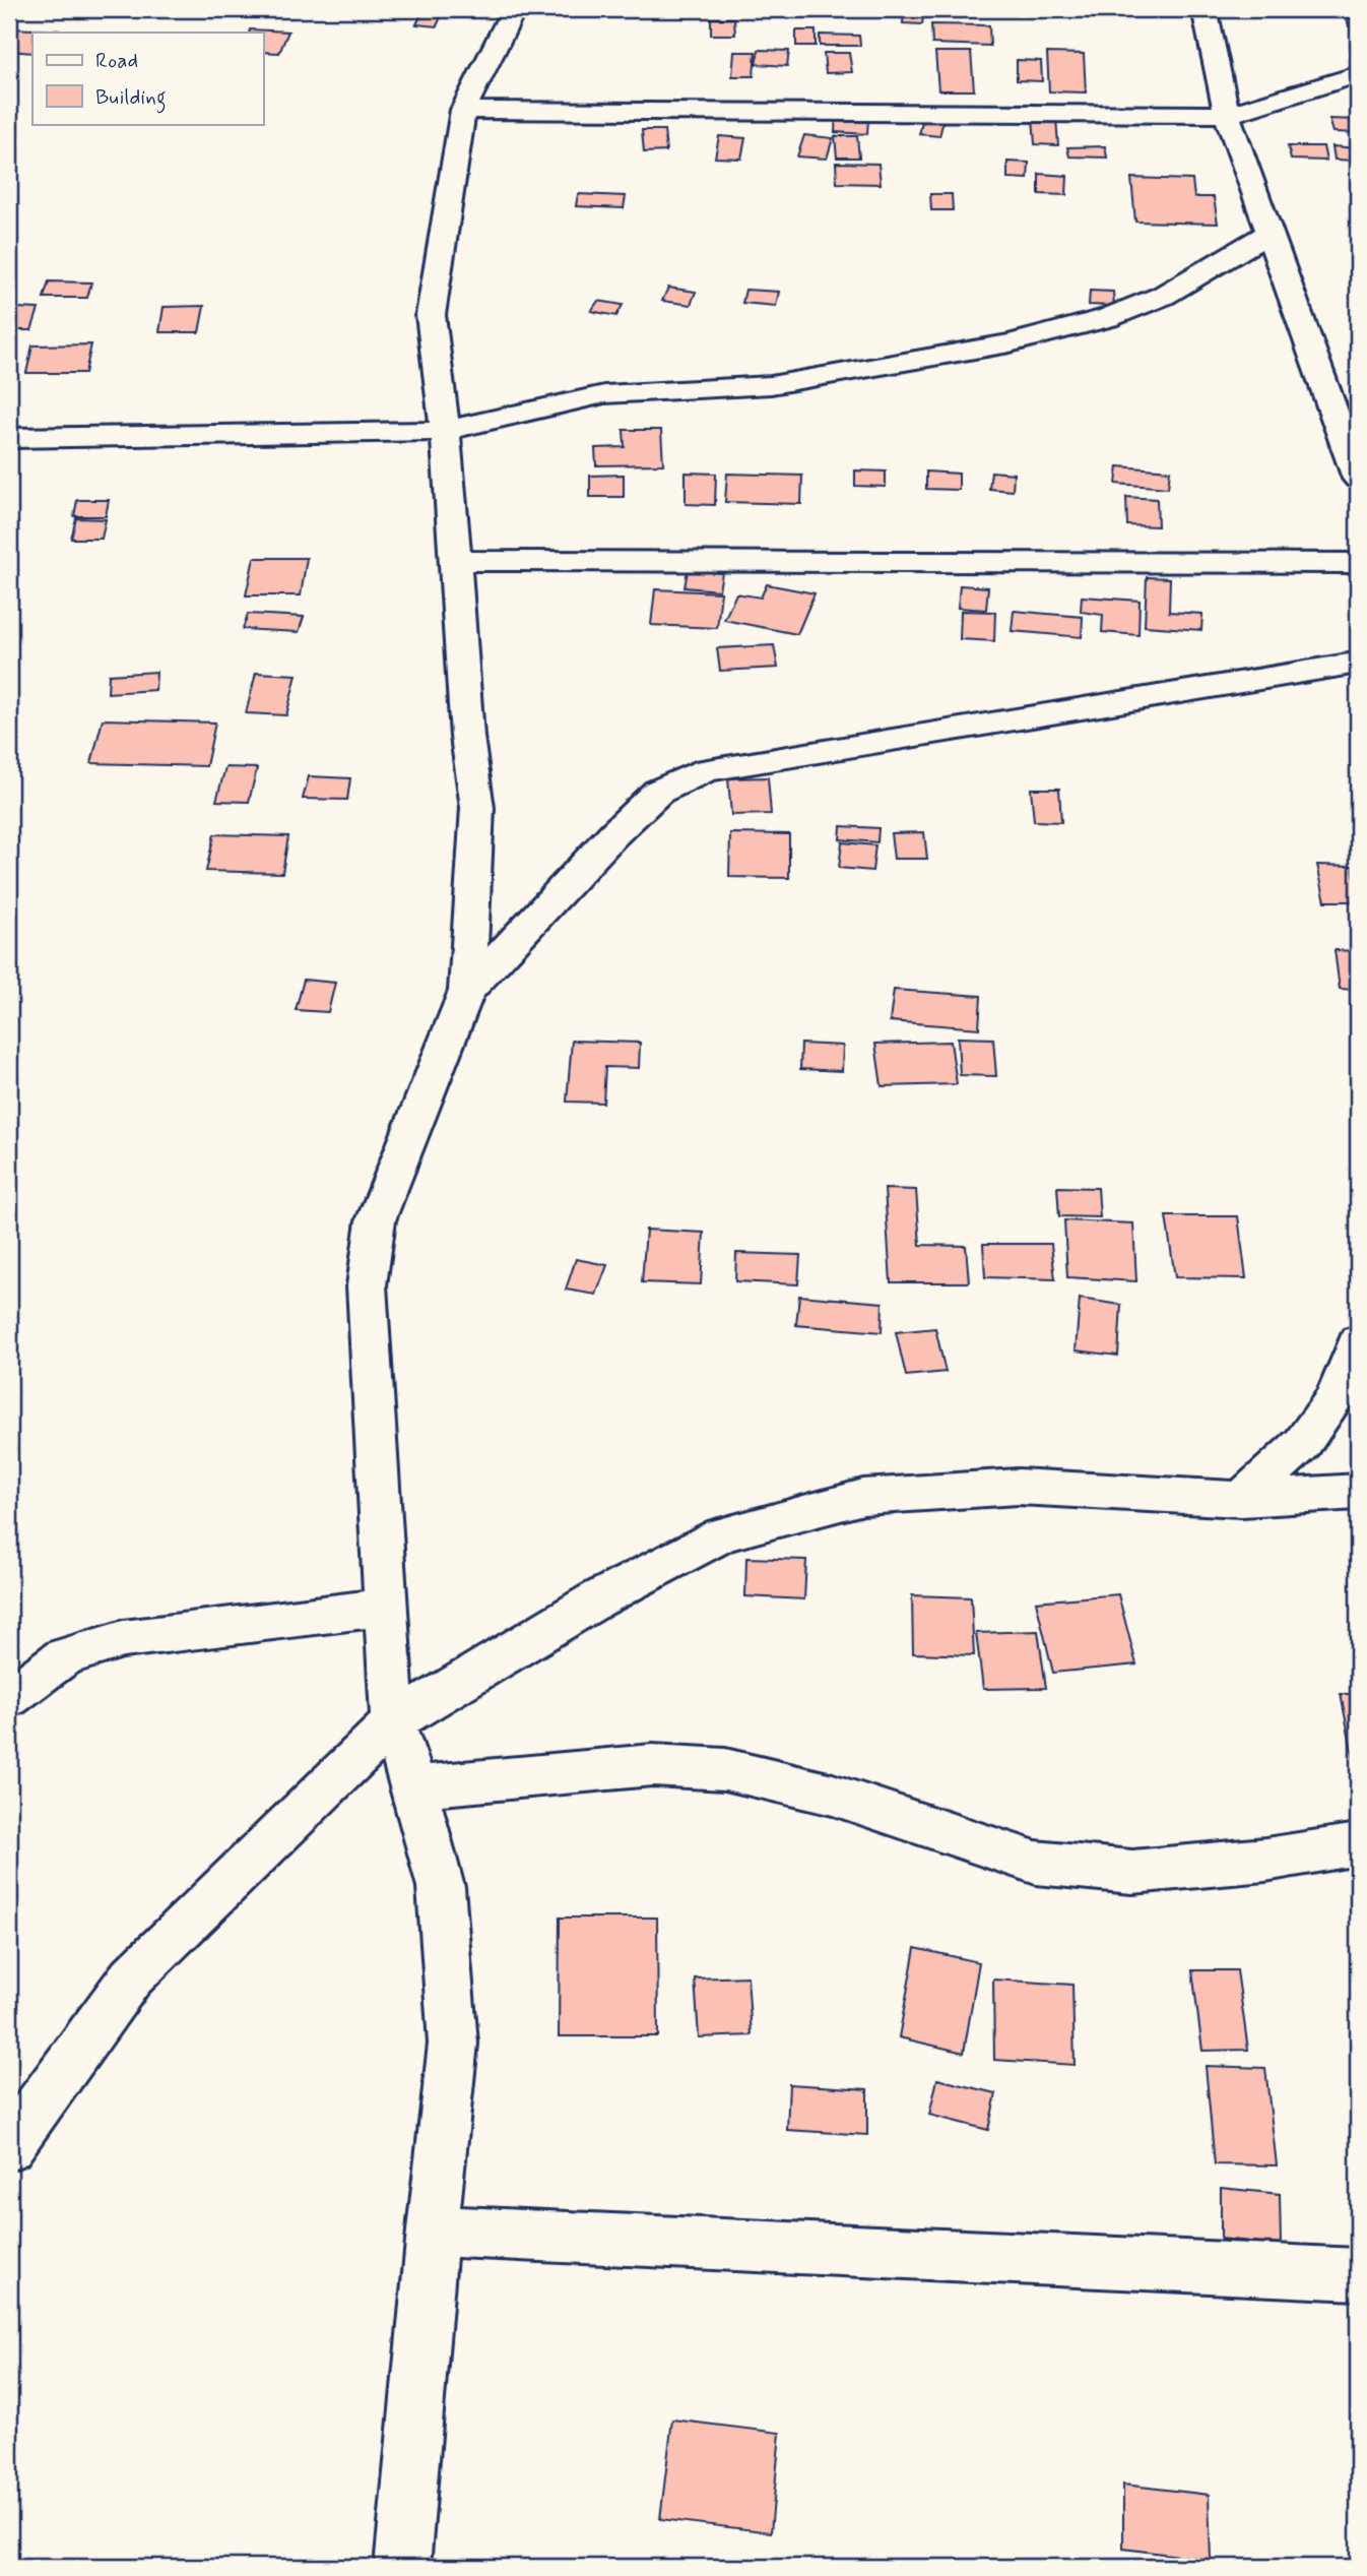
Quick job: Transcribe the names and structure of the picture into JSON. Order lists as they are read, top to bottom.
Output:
{
  "legend": ["Road", "Building"]
}
